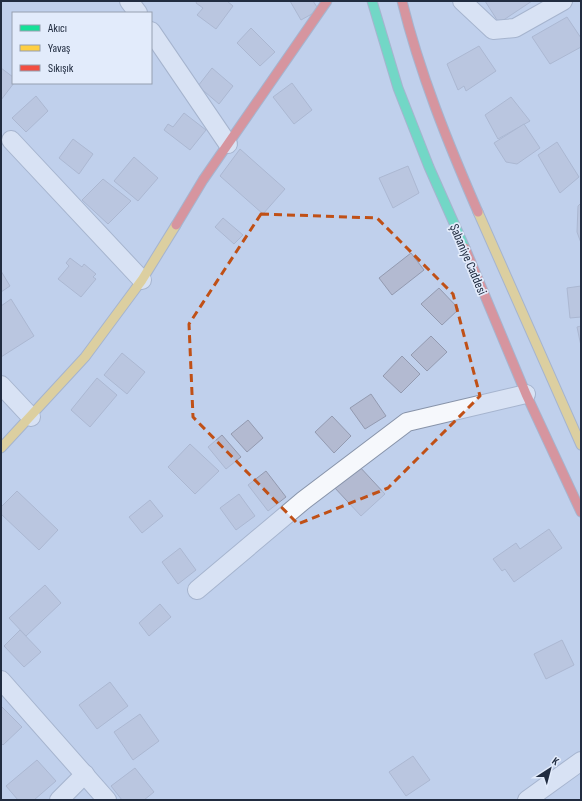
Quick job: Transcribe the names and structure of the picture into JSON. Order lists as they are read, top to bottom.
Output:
{
  "streets": {
    "main road": ["Şabaniye Caddesi"]
  },
  "legend": ["Akıcı", "Yavaş", "Sıkışık"],
  "north": "top right"
}
